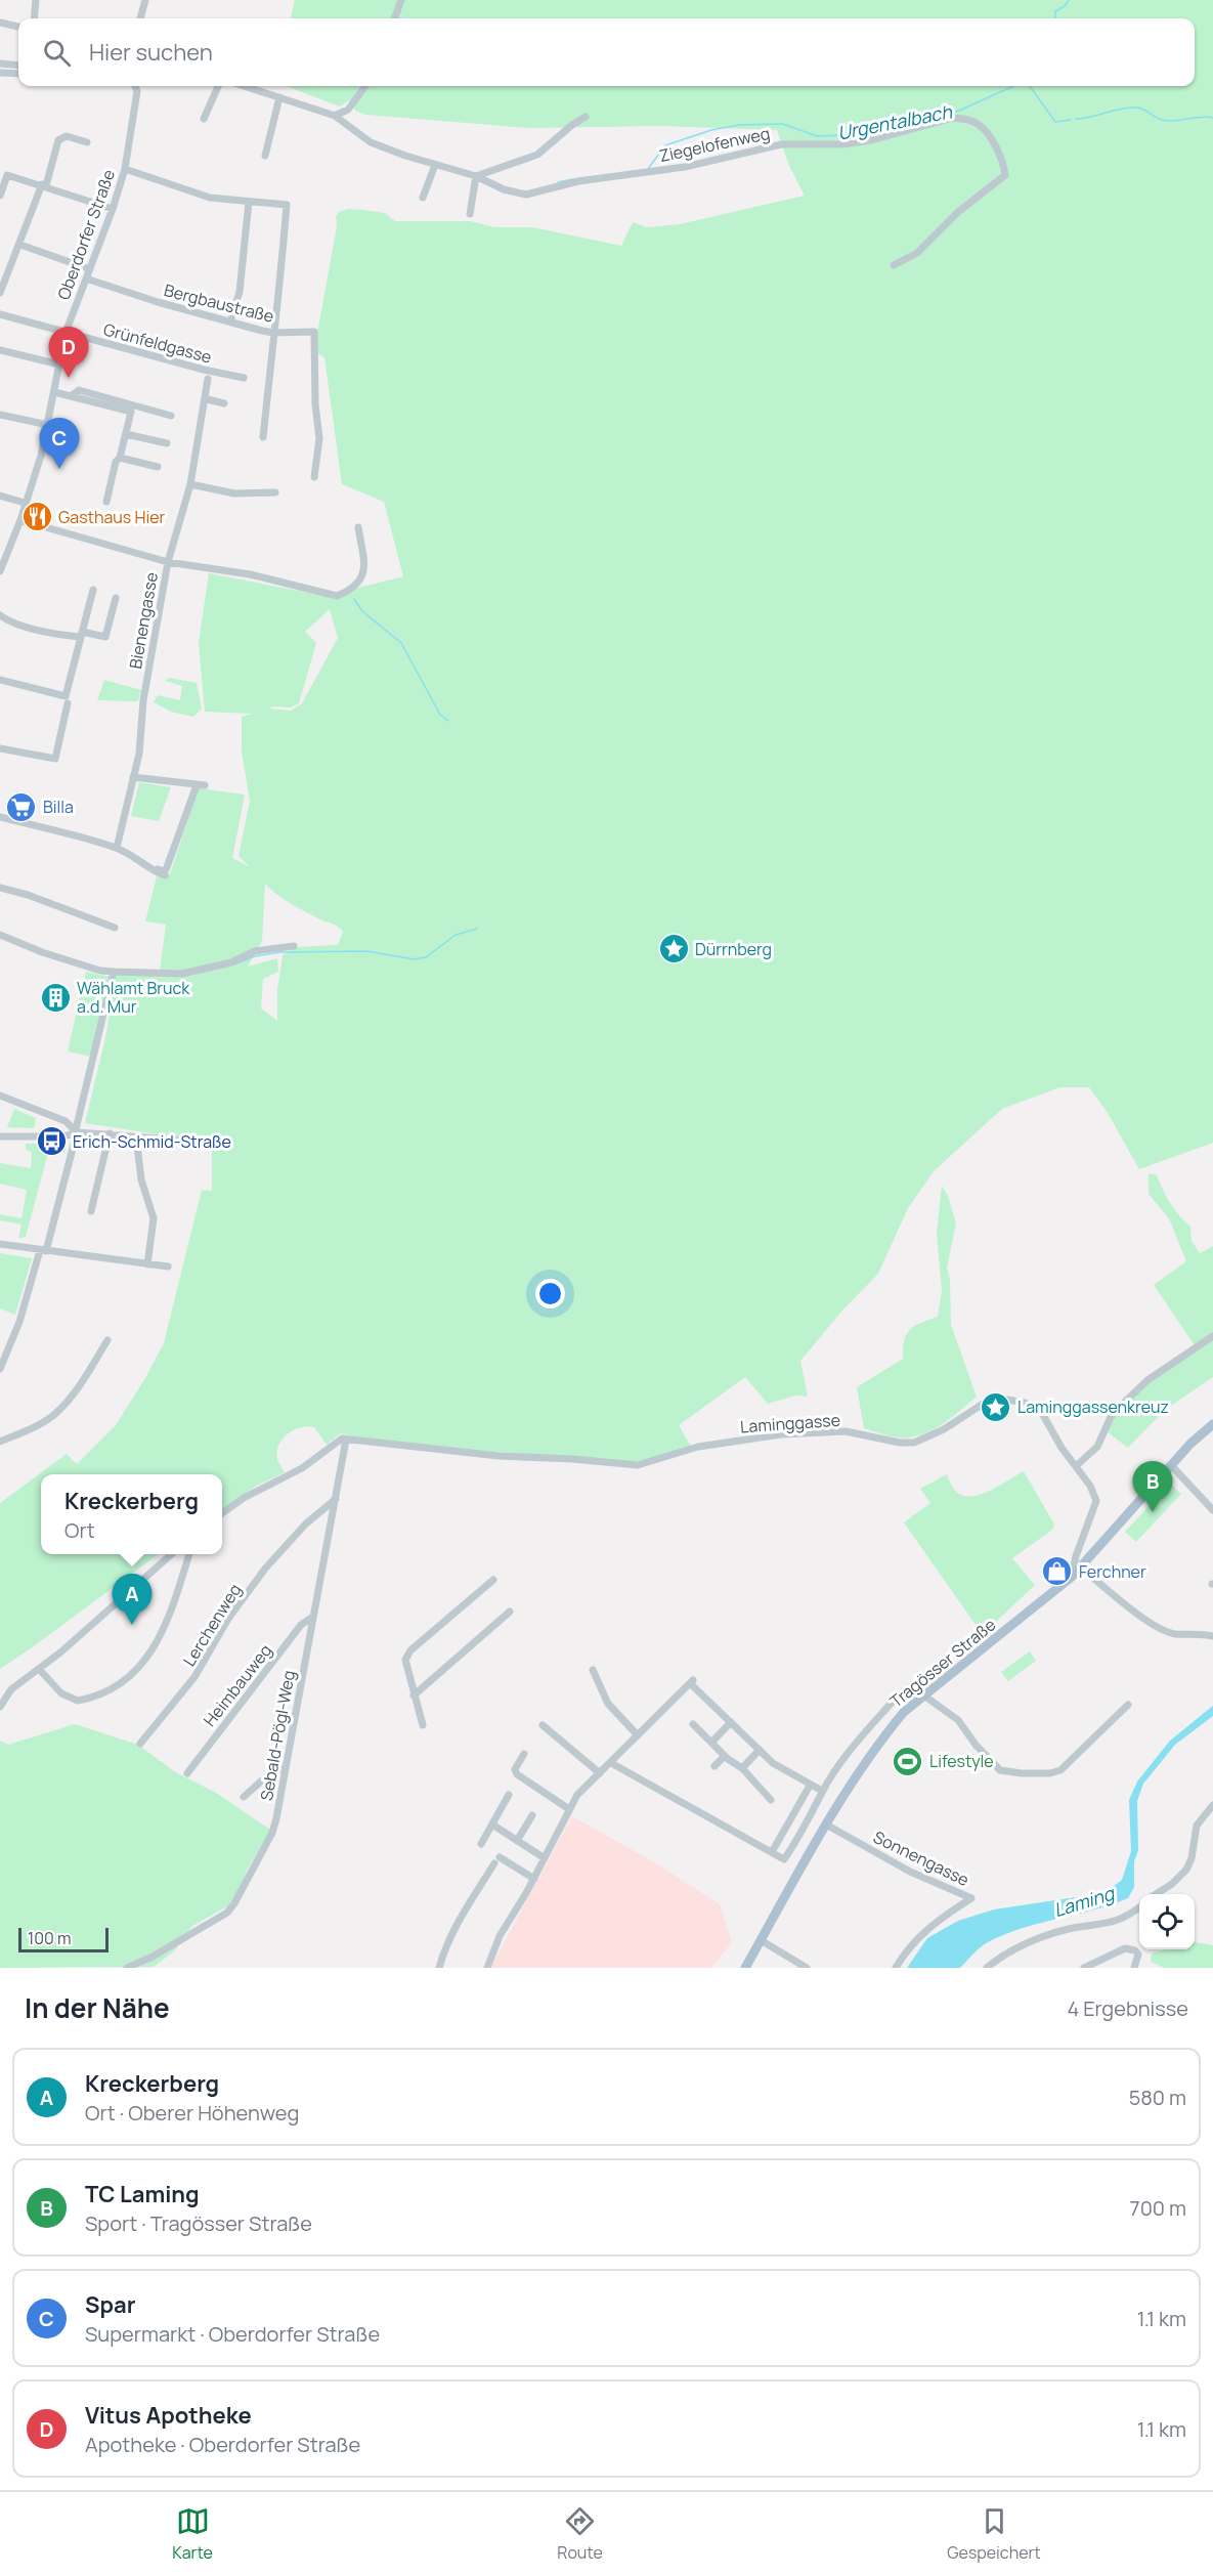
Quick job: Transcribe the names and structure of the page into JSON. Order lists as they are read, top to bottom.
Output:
{
  "streets": {
    "main road": ["Tragösser Straße"],
    "street": [
      "Ziegelofenweg",
      "Oberdorfer Straße",
      "Bergbaustraße",
      "Grünfeldgasse",
      "Bienengasse",
      "Laminggasse",
      "Lerchenweg",
      "Heimbauweg",
      "Sebald-Pögl-Weg",
      "Sonnengasse"
    ]
  },
  "crossings": [
    ["Oberdorfer Straße", "Bergbaustraße"],
    ["Oberdorfer Straße", "Grünfeldgasse"],
    ["Laminggasse", "Tragösser Straße"],
    ["Laminggasse", "Sebald-Pögl-Weg"],
    ["Lerchenweg", "Sebald-Pögl-Weg"],
    ["Tragösser Straße", "Sonnengasse"],
    ["Heimbauweg", "Sebald-Pögl-Weg"]
  ],
  "water": ["Urgentalbach", "Laming"],
  "places": {
    "restaurant": ["Gasthaus Hier"],
    "supermarket": ["Billa"],
    "place": ["Dürrnberg", "Laminggassenkreuz"],
    "building": ["Wählamt Bruck a.d. Mur"],
    "bus stop": ["Erich-Schmid-Straße"],
    "shop": ["Ferchner"],
    "sports": ["Lifestyle"]
  },
  "scale_bar": "100 m",
  "page": {
    "search": "Hier suchen",
    "pins": [
      "D",
      "C",
      "B",
      "A"
    ],
    "popup": ["Kreckerberg", "Ort"],
    "scale": "100 m",
    "heading": ["In der Nähe", "4 Ergebnisse"],
    "list": [
      {
        "mark": "A",
        "name": "Kreckerberg",
        "note": "Ort · Oberer Höhenweg",
        "value": "580 m"
      },
      {
        "mark": "B",
        "name": "TC Laming",
        "note": "Sport · Tragösser Straße",
        "value": "700 m"
      },
      {
        "mark": "C",
        "name": "Spar",
        "note": "Supermarkt · Oberdorfer Straße",
        "value": "1.1 km"
      },
      {
        "mark": "D",
        "name": "Vitus Apotheke",
        "note": "Apotheke · Oberdorfer Straße",
        "value": "1.1 km"
      }
    ],
    "nav": ["Karte", "Route", "Gespeichert"]
  }
}
